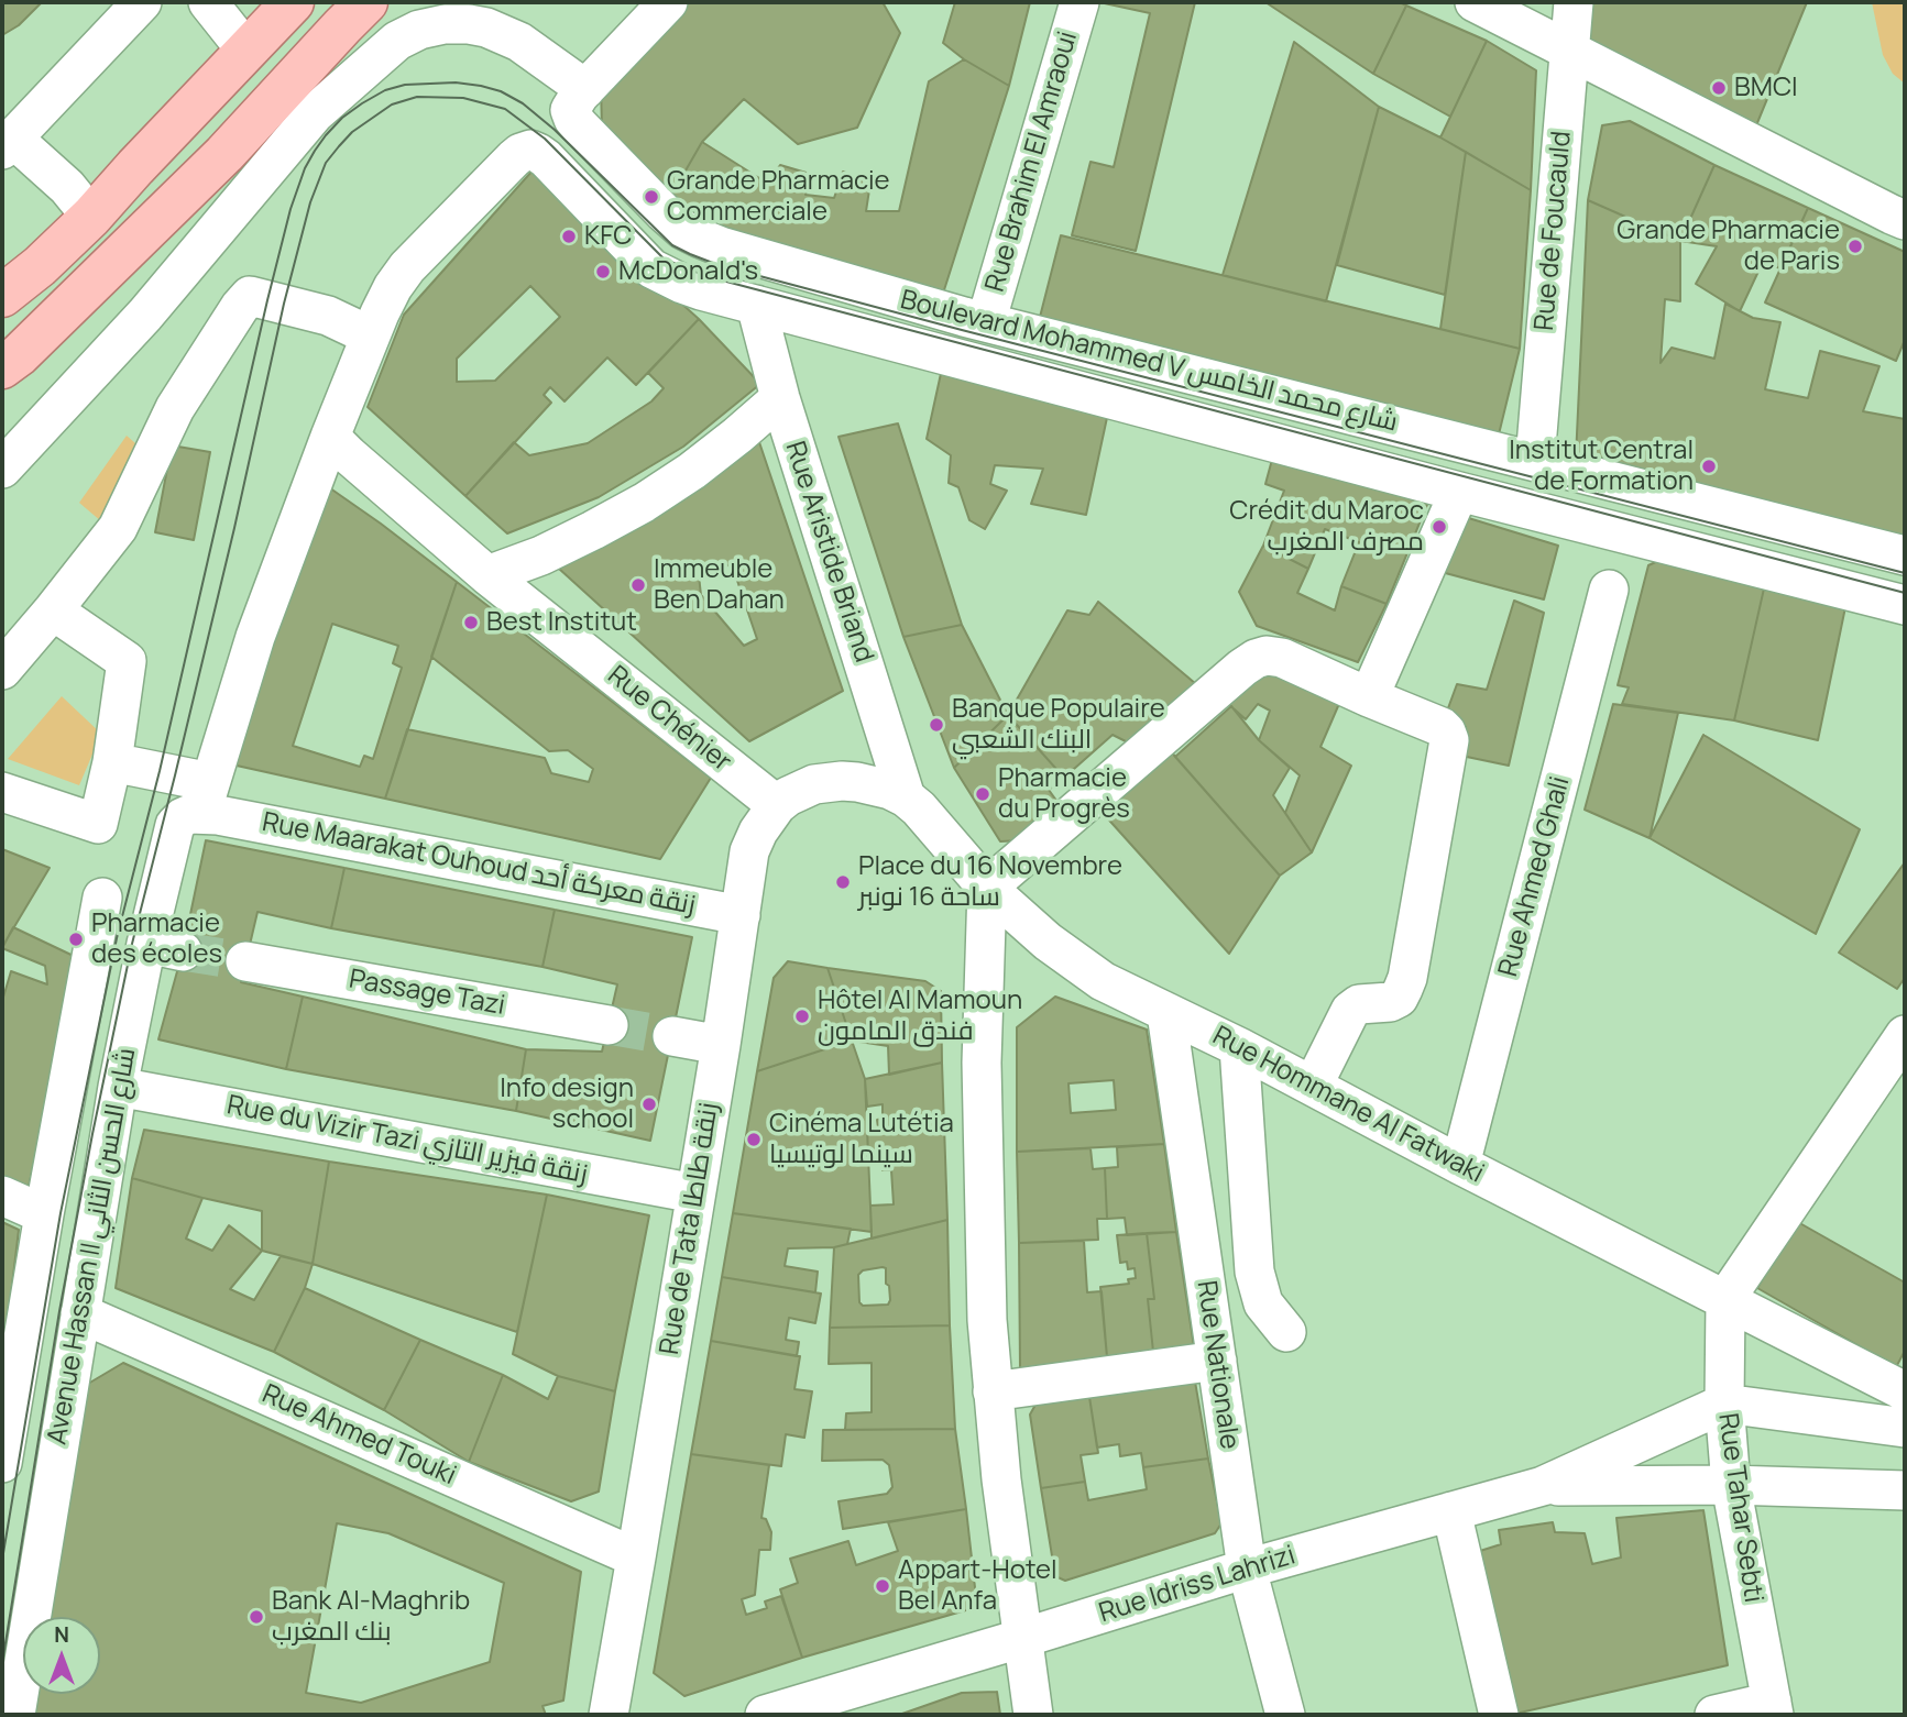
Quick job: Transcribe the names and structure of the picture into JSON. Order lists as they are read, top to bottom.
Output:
{
  "streets": {
    "street": [
      "Rue Brahim El Amraoui",
      "Rue de Foucauld",
      "Boulevard Mohammed V شارع محمد الخامس",
      "Rue Aristide Briand",
      "Rue Chénier",
      "Rue Maarakat Ouhoud زنقة معركة أحد",
      "Rue Ahmed Ghali",
      "Passage Tazi",
      "Rue Hommane Al Fatwaki",
      "Rue du Vizir Tazi زنقة فيزير التازي",
      "Rue de Tata زنقة طاطا",
      "Avenue Hassan II شارع الحسن الثاني",
      "Rue Nationale",
      "Rue Ahmed Touki",
      "Rue Tahar Sebti",
      "Rue Idriss Lahrizi"
    ]
  },
  "crossings": [
    ["Rue Brahim El Amraoui", "Boulevard Mohammed V شارع محمد الخامس"],
    ["Rue de Foucauld", "Boulevard Mohammed V شارع محمد الخامس"],
    ["Boulevard Mohammed V شارع محمد الخامس", "Rue Aristide Briand"],
    ["Rue Aristide Briand", "Rue Hommane Al Fatwaki"],
    ["Rue Chénier", "Rue de Tata زنقة طاطا"],
    ["Rue Maarakat Ouhoud زنقة معركة أحد", "Rue de Tata زنقة طاطا"],
    ["Rue Maarakat Ouhoud زنقة معركة أحد", "Avenue Hassan II شارع الحسن الثاني"],
    ["Rue Ahmed Ghali", "Rue Hommane Al Fatwaki"],
    ["Rue Hommane Al Fatwaki", "Rue de Tata زنقة طاطا"],
    ["Rue Hommane Al Fatwaki", "Rue Nationale"],
    ["Rue Hommane Al Fatwaki", "Rue Tahar Sebti"],
    ["Rue du Vizir Tazi زنقة فيزير التازي", "Rue de Tata زنقة طاطا"],
    ["Rue du Vizir Tazi زنقة فيزير التازي", "Avenue Hassan II شارع الحسن الثاني"],
    ["Rue de Tata زنقة طاطا", "Rue Ahmed Touki"],
    ["Avenue Hassan II شارع الحسن الثاني", "Rue Ahmed Touki"],
    ["Rue Nationale", "Rue Idriss Lahrizi"],
    ["Rue Tahar Sebti", "Rue Idriss Lahrizi"]
  ],
  "places": [
    "BMCI",
    "Grande Pharmacie Commerciale",
    "KFC",
    "Grande Pharmacie de Paris",
    "McDonald's",
    "Institut Central de Formation",
    "Crédit du Maroc مصرف المغرب",
    "Immeuble Ben Dahan",
    "Best Institut",
    "Banque Populaire البنك الشعبي",
    "Pharmacie du Progrès",
    "Place du 16 Novembre ساحة 16 نونبر",
    "Pharmacie des écoles",
    "Hôtel Al Mamoun فندق المامون",
    "Info design school",
    "Cinéma Lutétia سينما لوتيسيا",
    "Appart-Hotel Bel Anfa",
    "Bank Al-Maghrib بنك المغرب"
  ],
  "north": "top"
}
